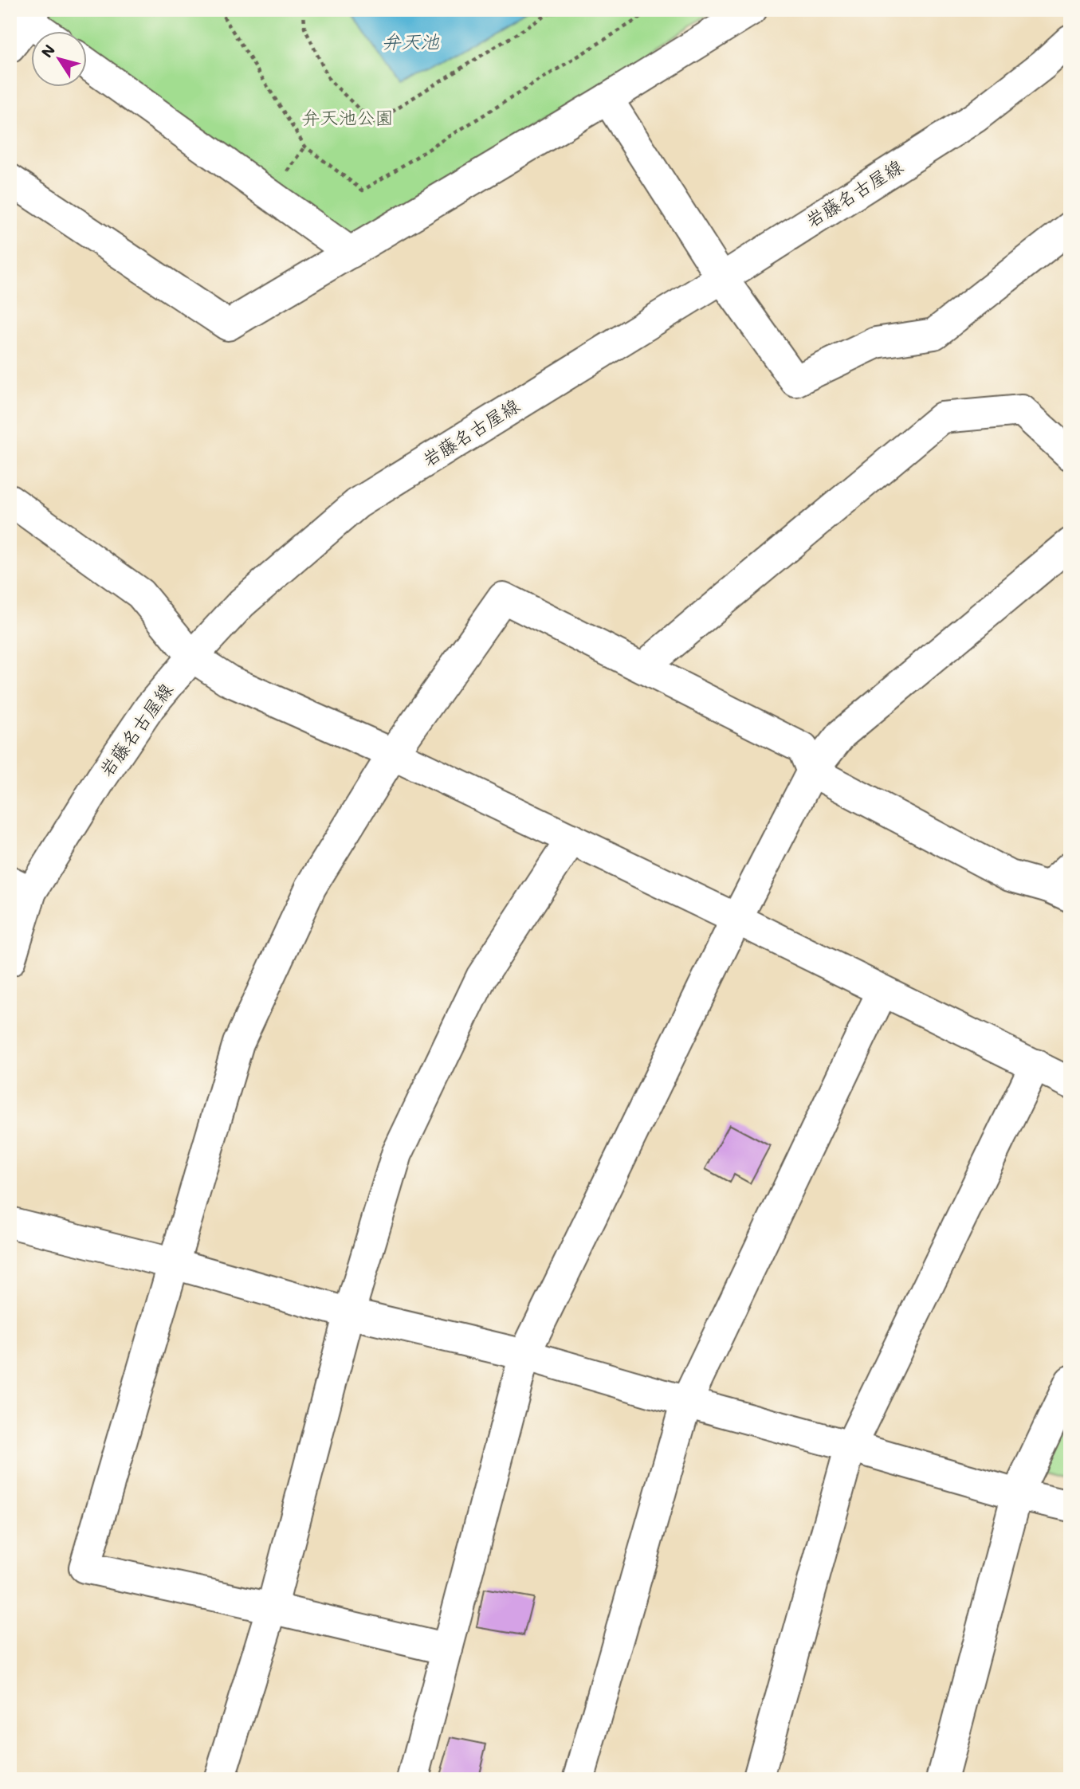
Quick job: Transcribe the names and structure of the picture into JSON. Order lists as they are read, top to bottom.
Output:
{
  "streets": {
    "street": ["岩藤名古屋線"]
  },
  "water": ["弁天池"],
  "parks": ["弁天池公園"],
  "north": "top left"
}
